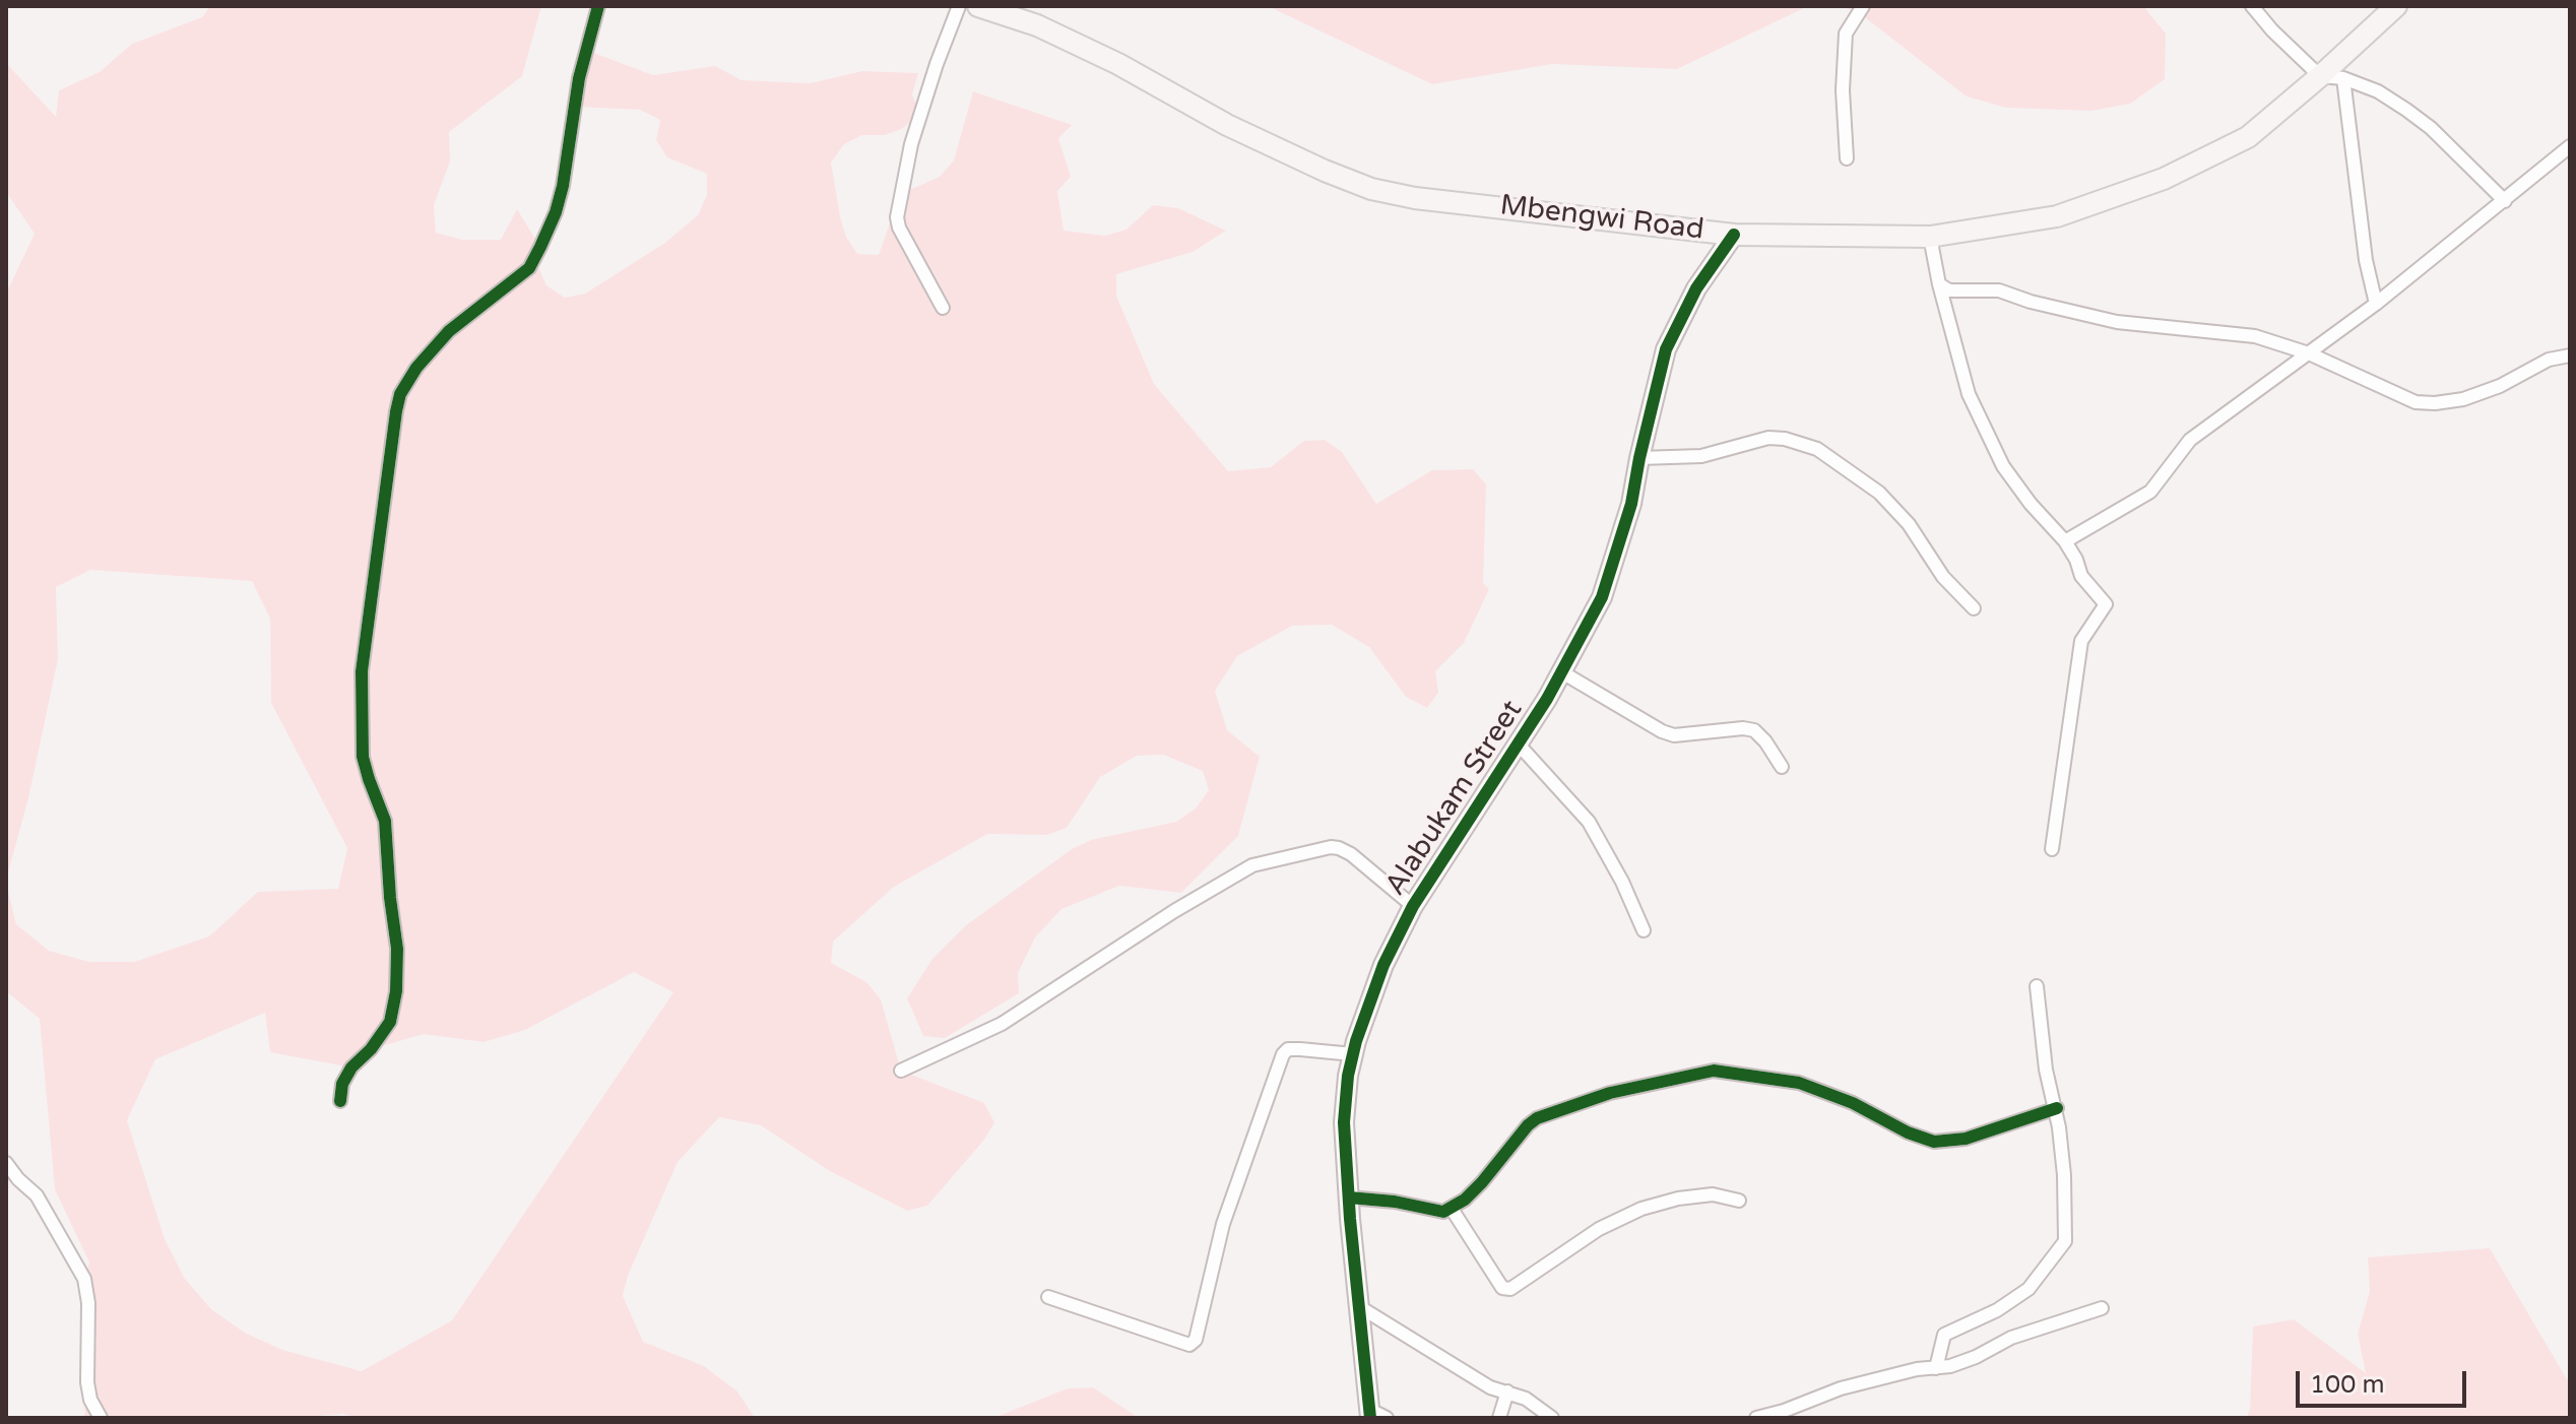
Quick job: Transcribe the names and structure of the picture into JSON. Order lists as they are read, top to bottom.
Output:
{
  "streets": {
    "main road": ["Mbengwi Road"],
    "street": ["Alabukam Street"]
  },
  "crossings": [
    ["Mbengwi Road", "Alabukam Street"]
  ],
  "scale_bar": "100 m"
}
